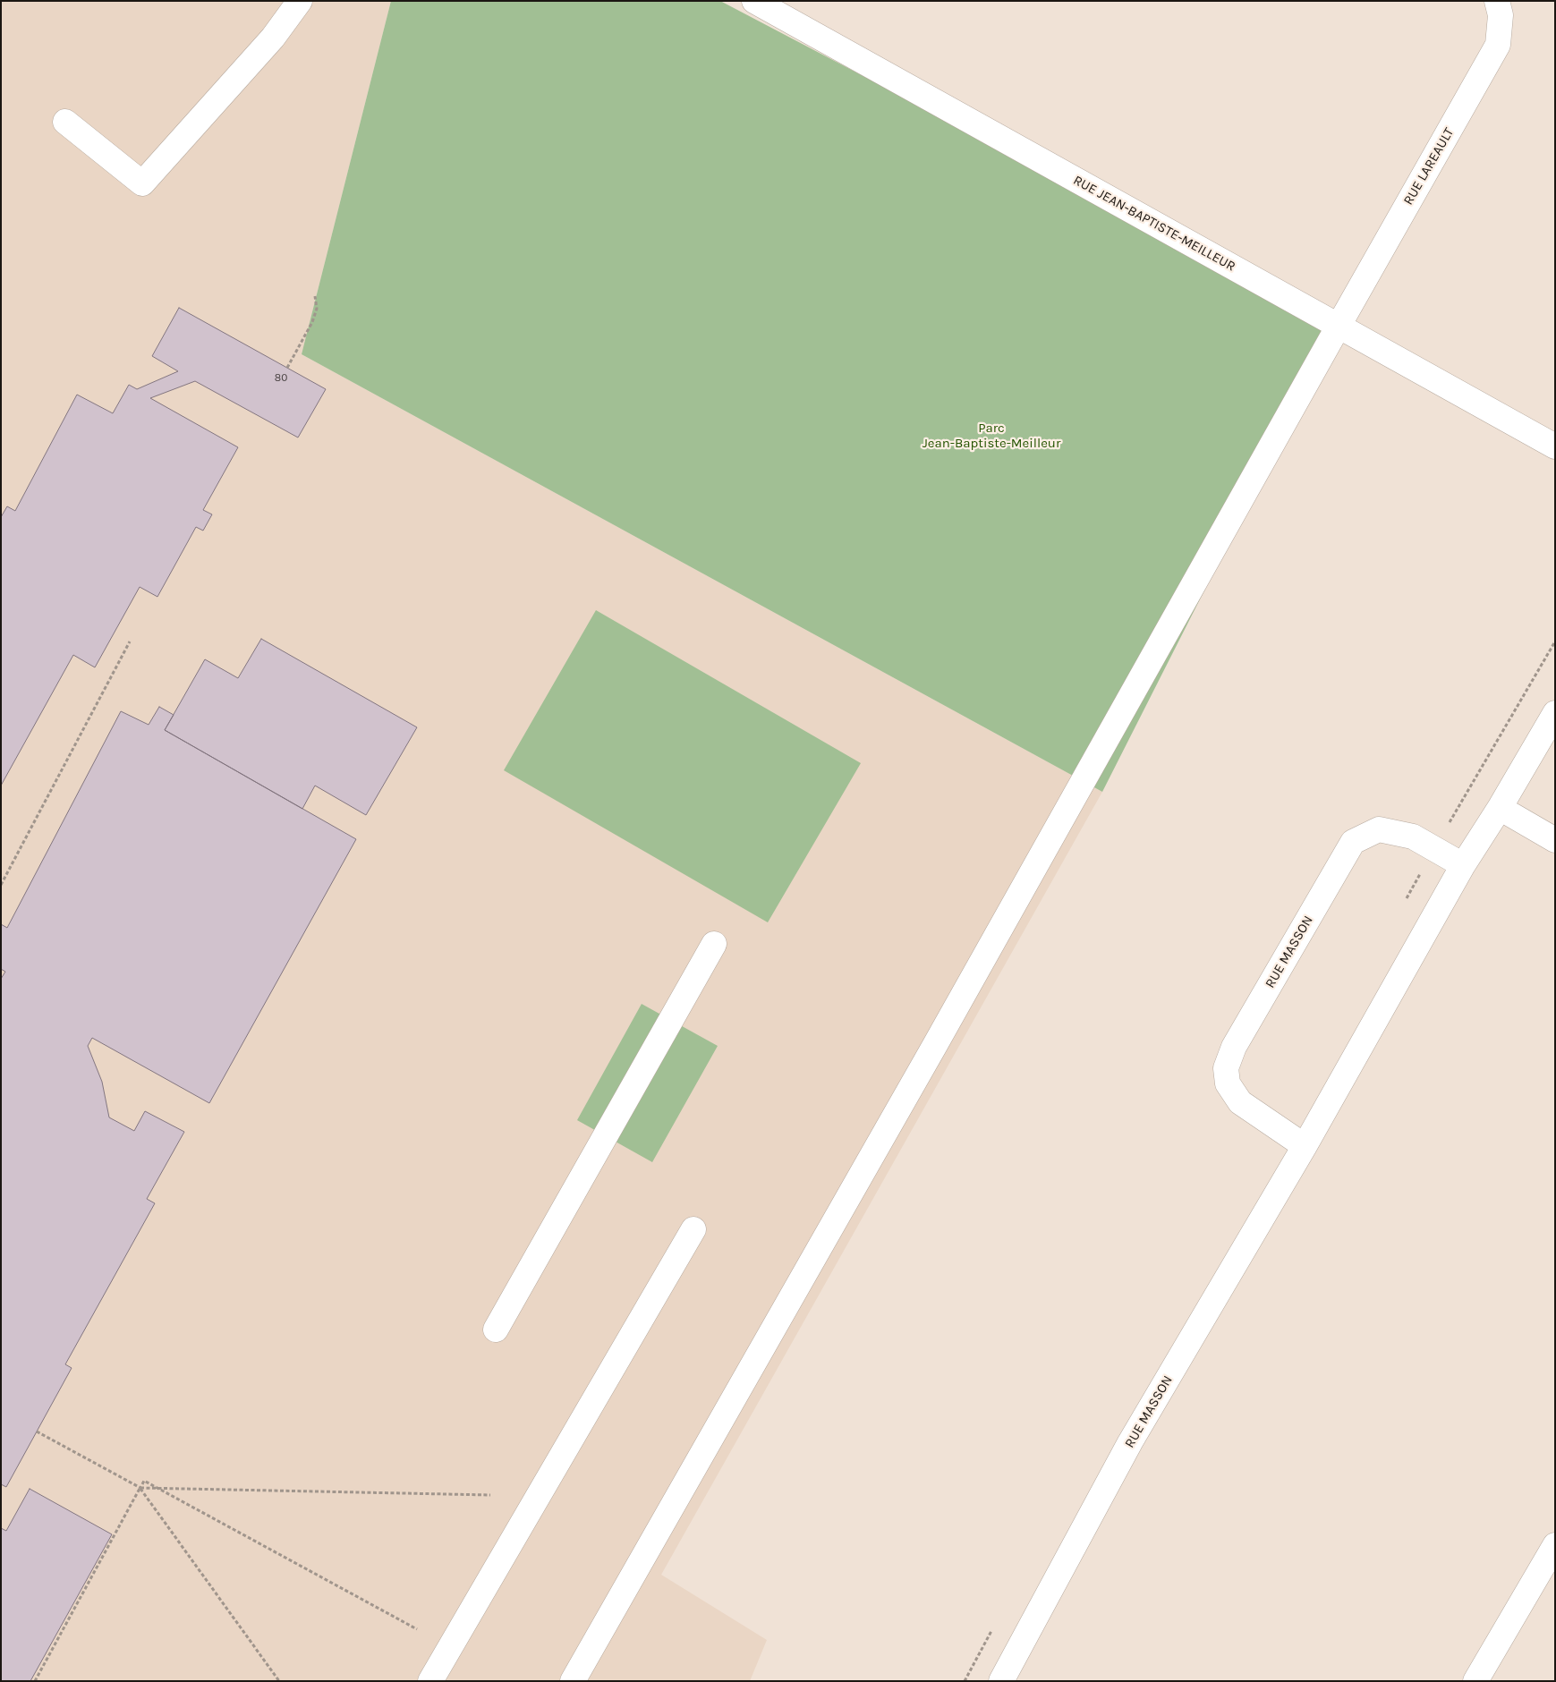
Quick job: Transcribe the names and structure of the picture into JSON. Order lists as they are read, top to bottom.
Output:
{
  "streets": {
    "street": ["RUE LAREAULT", "RUE JEAN-BAPTISTE-MEILLEUR", "RUE MASSON"]
  },
  "crossings": [
    ["RUE LAREAULT", "RUE JEAN-BAPTISTE-MEILLEUR"]
  ],
  "parks": ["Parc Jean-Baptiste-Meilleur"],
  "house_numbers": ["80"]
}
